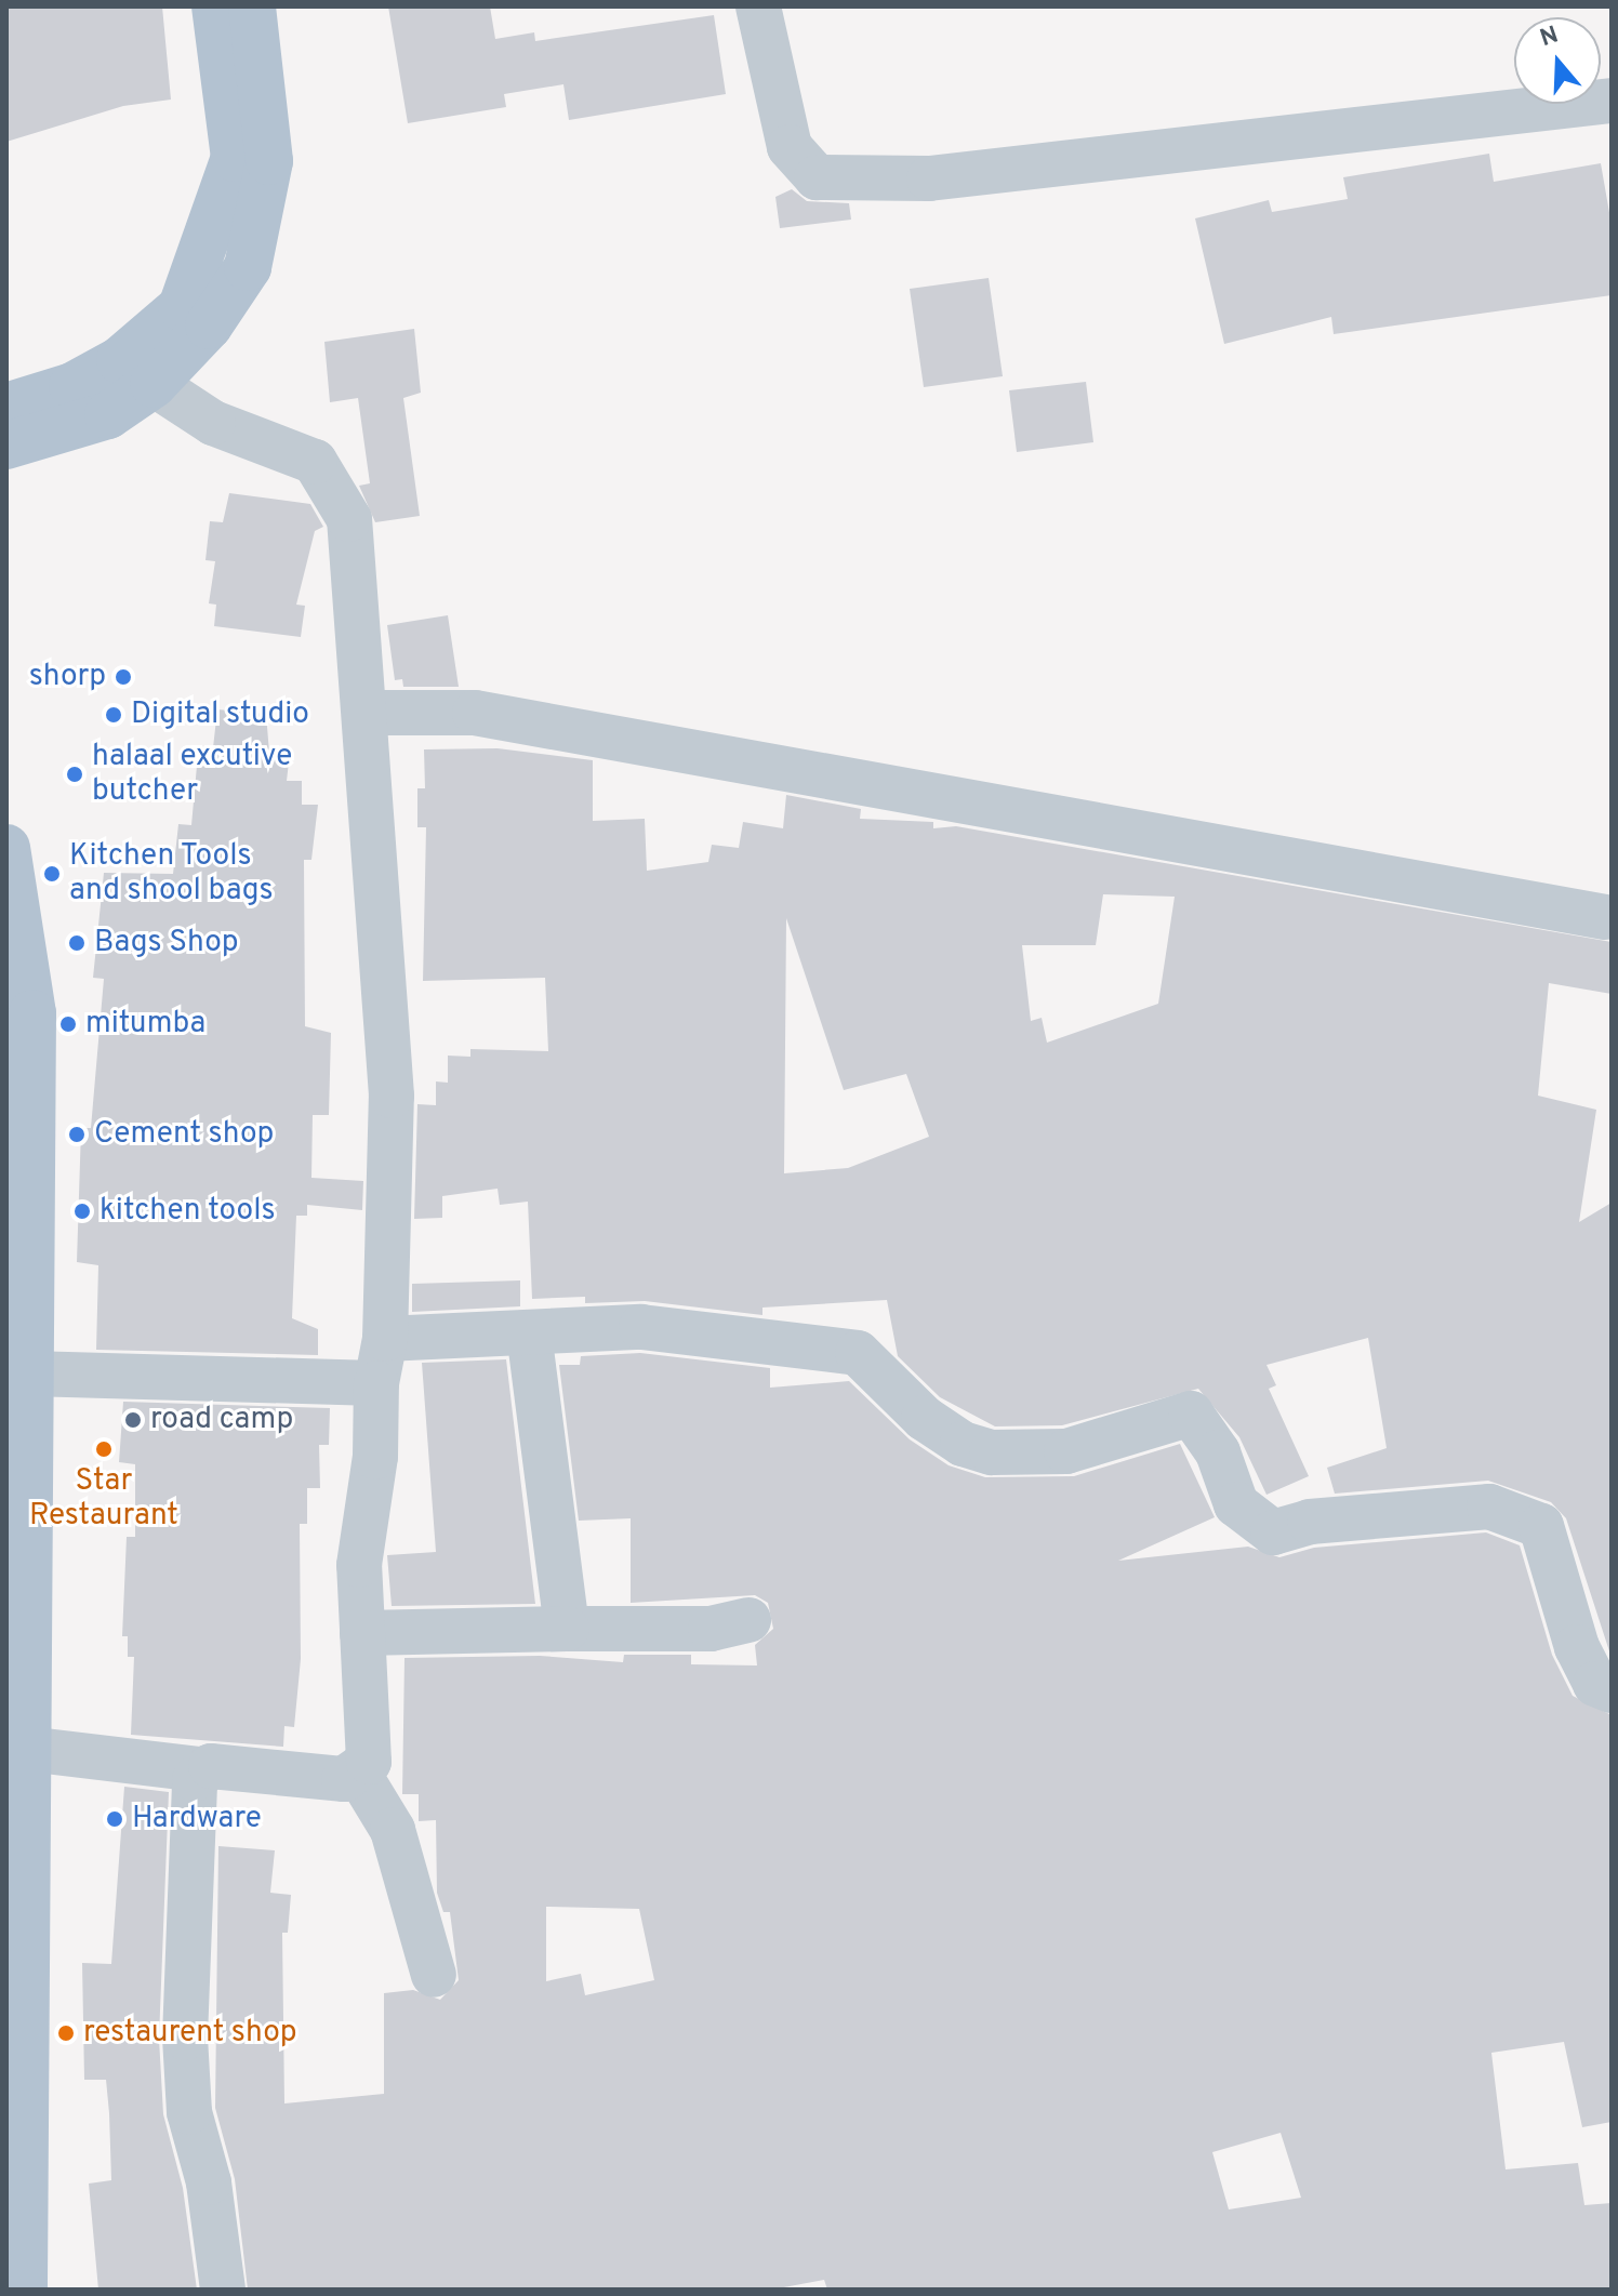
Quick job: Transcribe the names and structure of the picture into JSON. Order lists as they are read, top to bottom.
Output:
{
  "places": [
    "shorp",
    "Digital studio",
    "halaal excutive butcher",
    "Kitchen Tools and shool bags",
    "Bags Shop",
    "mitumba",
    "Cement shop",
    "kitchen tools",
    "road camp",
    "Star Restaurant",
    "Hardware",
    "restaurent shop"
  ],
  "north": "top"
}
